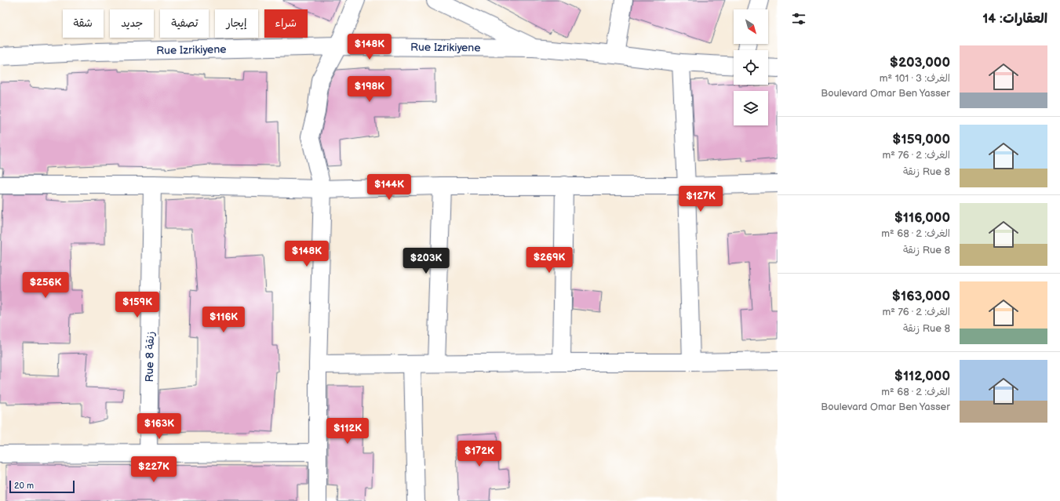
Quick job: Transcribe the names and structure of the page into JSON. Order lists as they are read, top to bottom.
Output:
{
  "streets": {
    "street": ["Rue Izrikiyene", "Rue 8 زنقة"]
  },
  "scale_bar": "20 m",
  "north": "bottom right",
  "page": {
    "heading": "العقارات: 14",
    "chip": [
      "شراء",
      "إيجار",
      "تصفية",
      "جديد",
      "شقة"
    ],
    "price": [
      "$148K",
      "$198K",
      "$144K",
      "$127K",
      "$148K",
      "$269K",
      "$203K",
      "$256K",
      "$159K",
      "$116K",
      "$163K",
      "$112K",
      "$172K",
      "$227K"
    ],
    "list": [
      {
        "name": "$203,000",
        "note": "الغرف: 3 · 101 m² · Boulevard Omar Ben Yasser"
      },
      {
        "name": "$159,000",
        "note": "الغرف: 2 · 76 m² · Rue 8 زنقة"
      },
      {
        "name": "$116,000",
        "note": "الغرف: 2 · 68 m² · Rue 8 زنقة"
      },
      {
        "name": "$163,000",
        "note": "الغرف: 2 · 76 m² · Rue 8 زنقة"
      },
      {
        "name": "$112,000",
        "note": "الغرف: 2 · 68 m² · Boulevard Omar Ben Yasser"
      }
    ],
    "scale": "20 m"
  }
}
